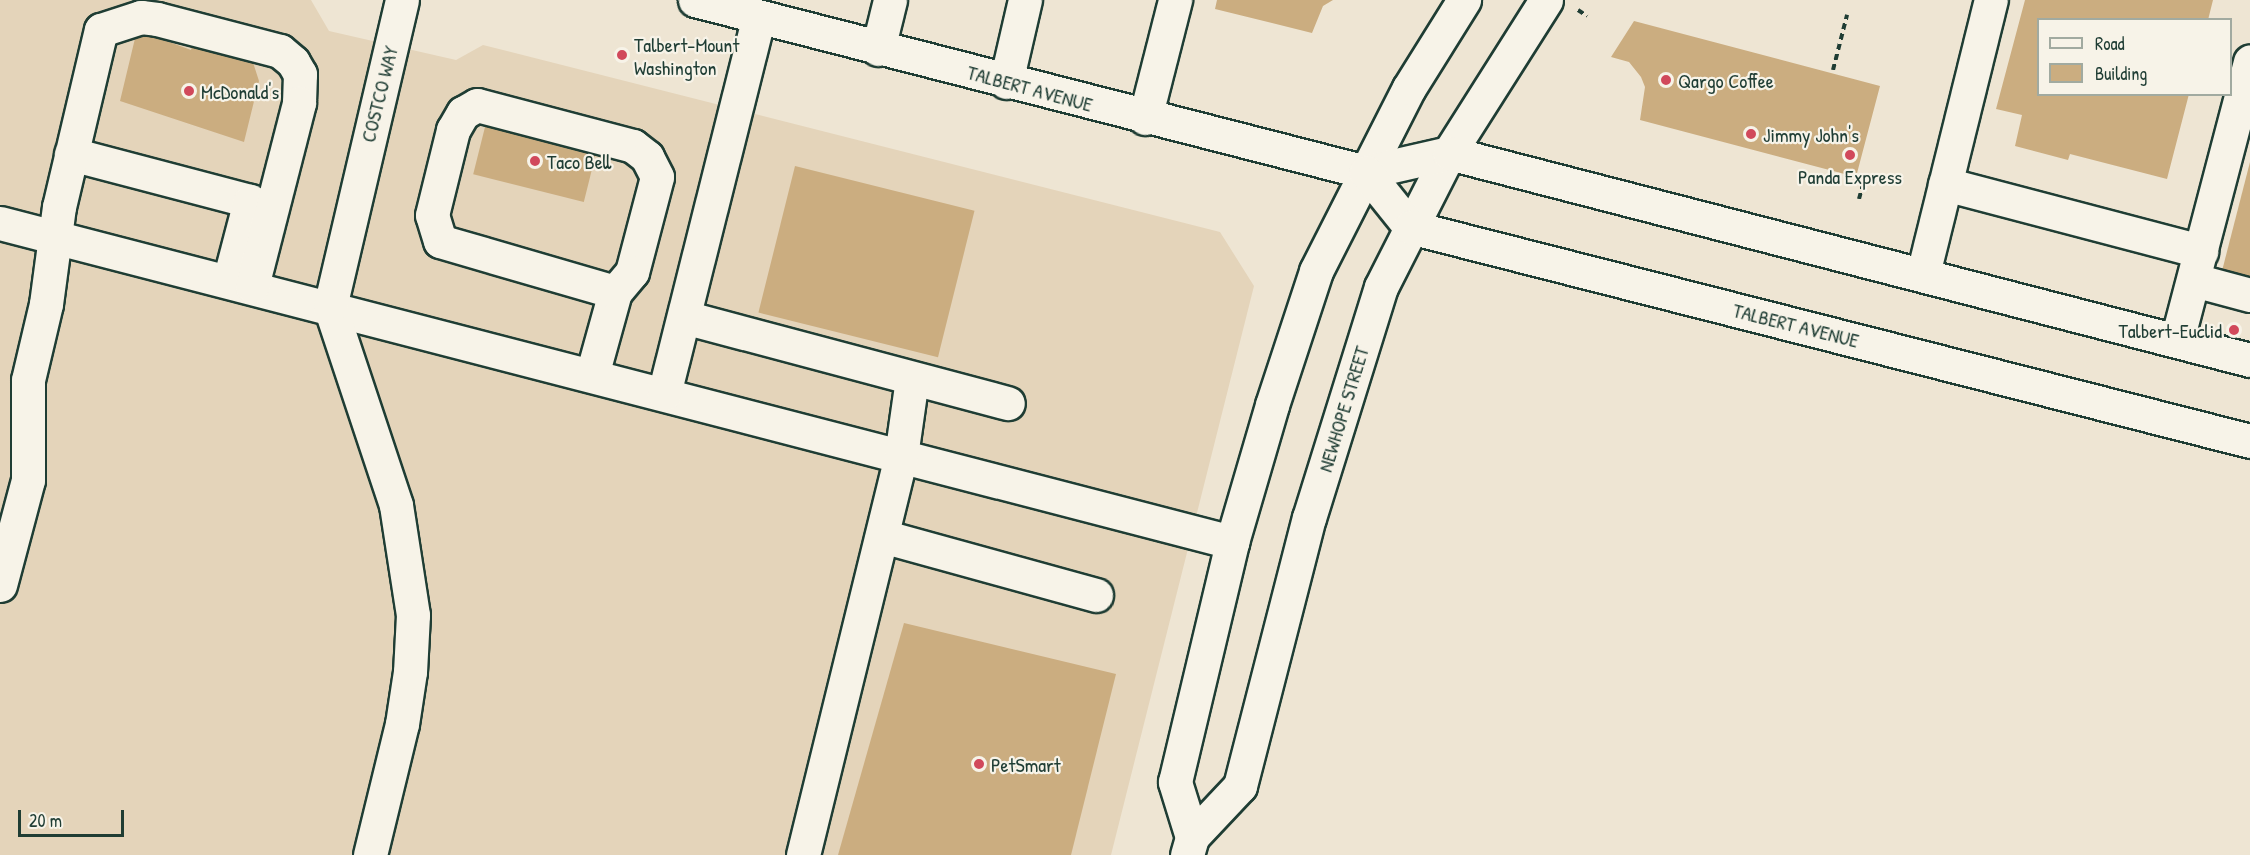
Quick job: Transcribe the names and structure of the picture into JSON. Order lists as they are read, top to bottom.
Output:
{
  "streets": {
    "main road": ["TALBERT AVENUE", "COSTCO WAY", "NEWHOPE STREET"]
  },
  "crossings": [
    ["TALBERT AVENUE", "NEWHOPE STREET"]
  ],
  "places": [
    "Talbert-Mount Washington",
    "Qargo Coffee",
    "McDonald's",
    "Jimmy John's",
    "Panda Express",
    "Taco Bell",
    "Talbert-Euclid",
    "PetSmart"
  ],
  "legend": ["Road", "Building"],
  "scale_bar": "20 m"
}
